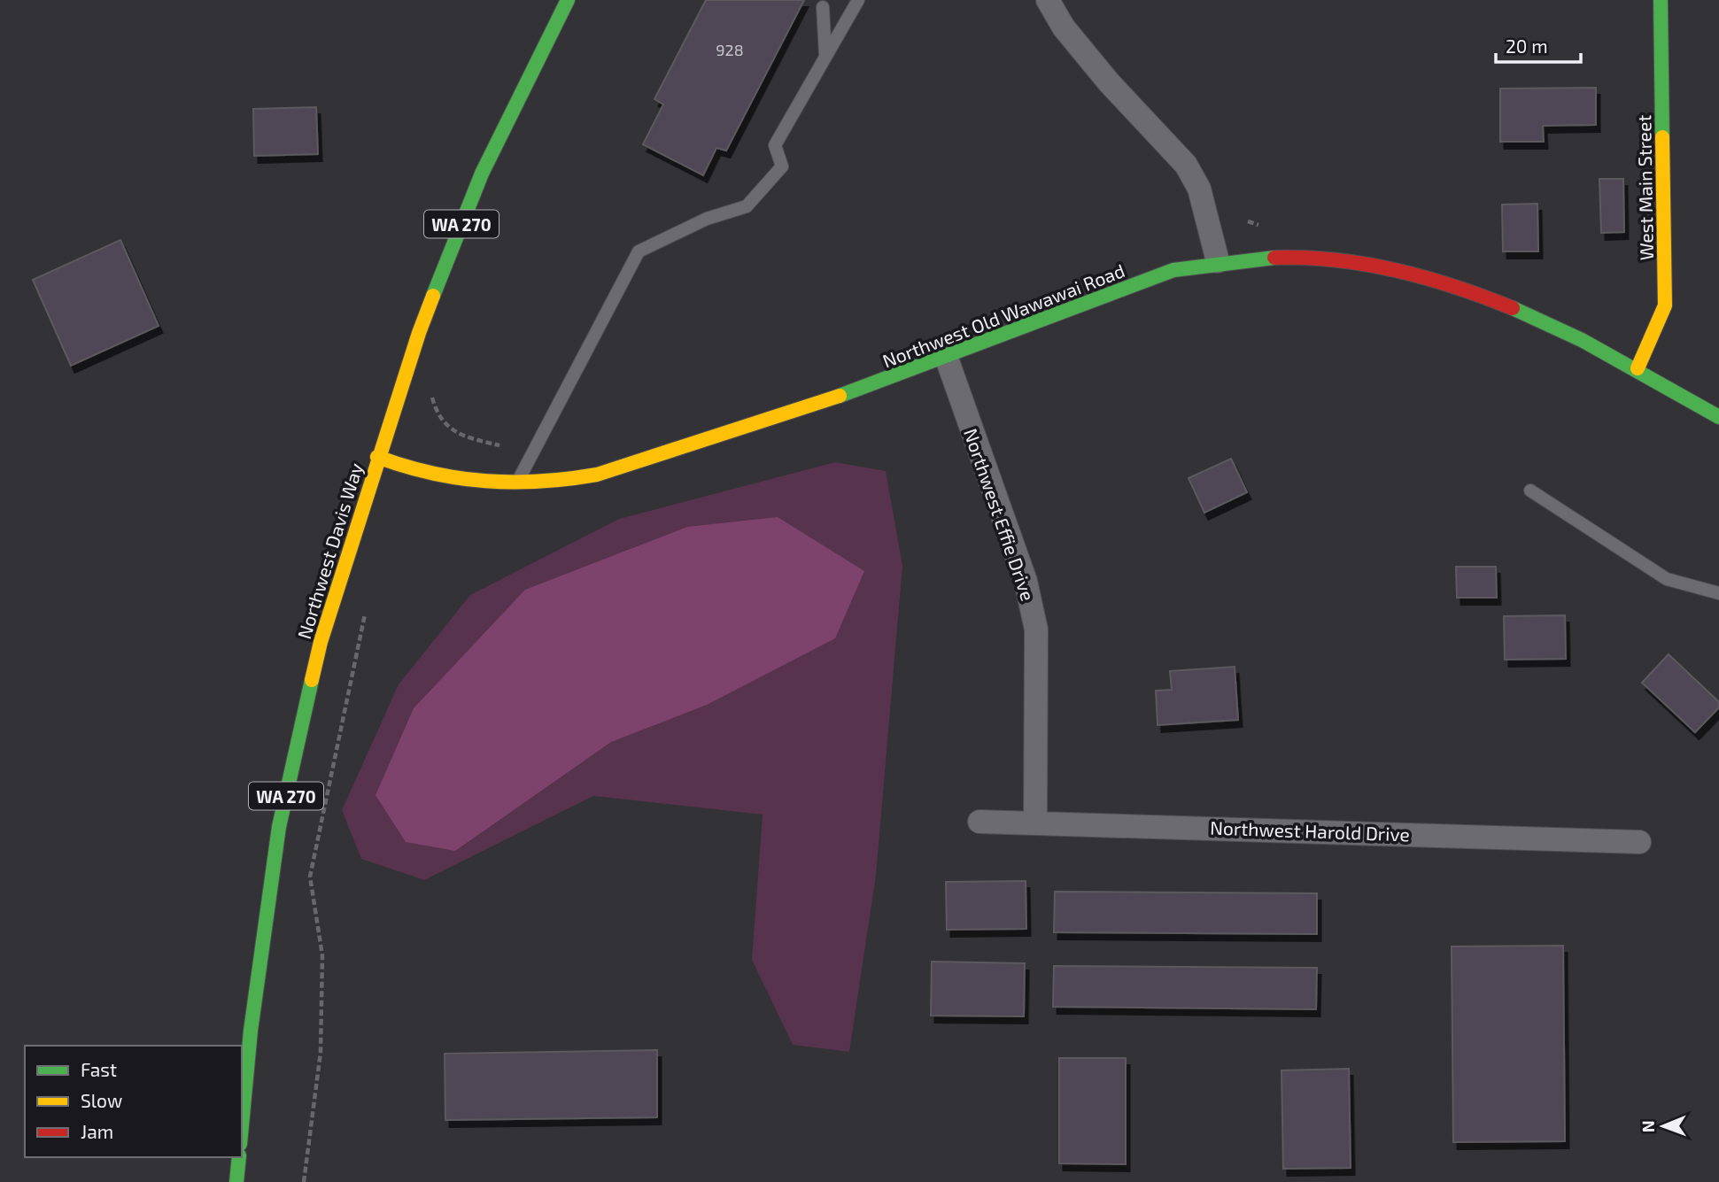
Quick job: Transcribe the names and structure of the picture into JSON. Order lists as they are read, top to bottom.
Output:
{
  "streets": {
    "main road": [
      "West Main Street",
      "WA 270",
      "Northwest Old Wawawai Road",
      "Northwest Davis Way"
    ],
    "street": ["Northwest Effie Drive", "Northwest Harold Drive"]
  },
  "crossings": [
    ["West Main Street", "Northwest Old Wawawai Road"],
    ["Northwest Old Wawawai Road", "Northwest Effie Drive"],
    ["Northwest Old Wawawai Road", "Northwest Davis Way"],
    ["Northwest Effie Drive", "Northwest Harold Drive"]
  ],
  "house_numbers": ["928"],
  "legend": ["Fast", "Slow", "Jam"],
  "scale_bar": "20 m",
  "north": "left"
}
